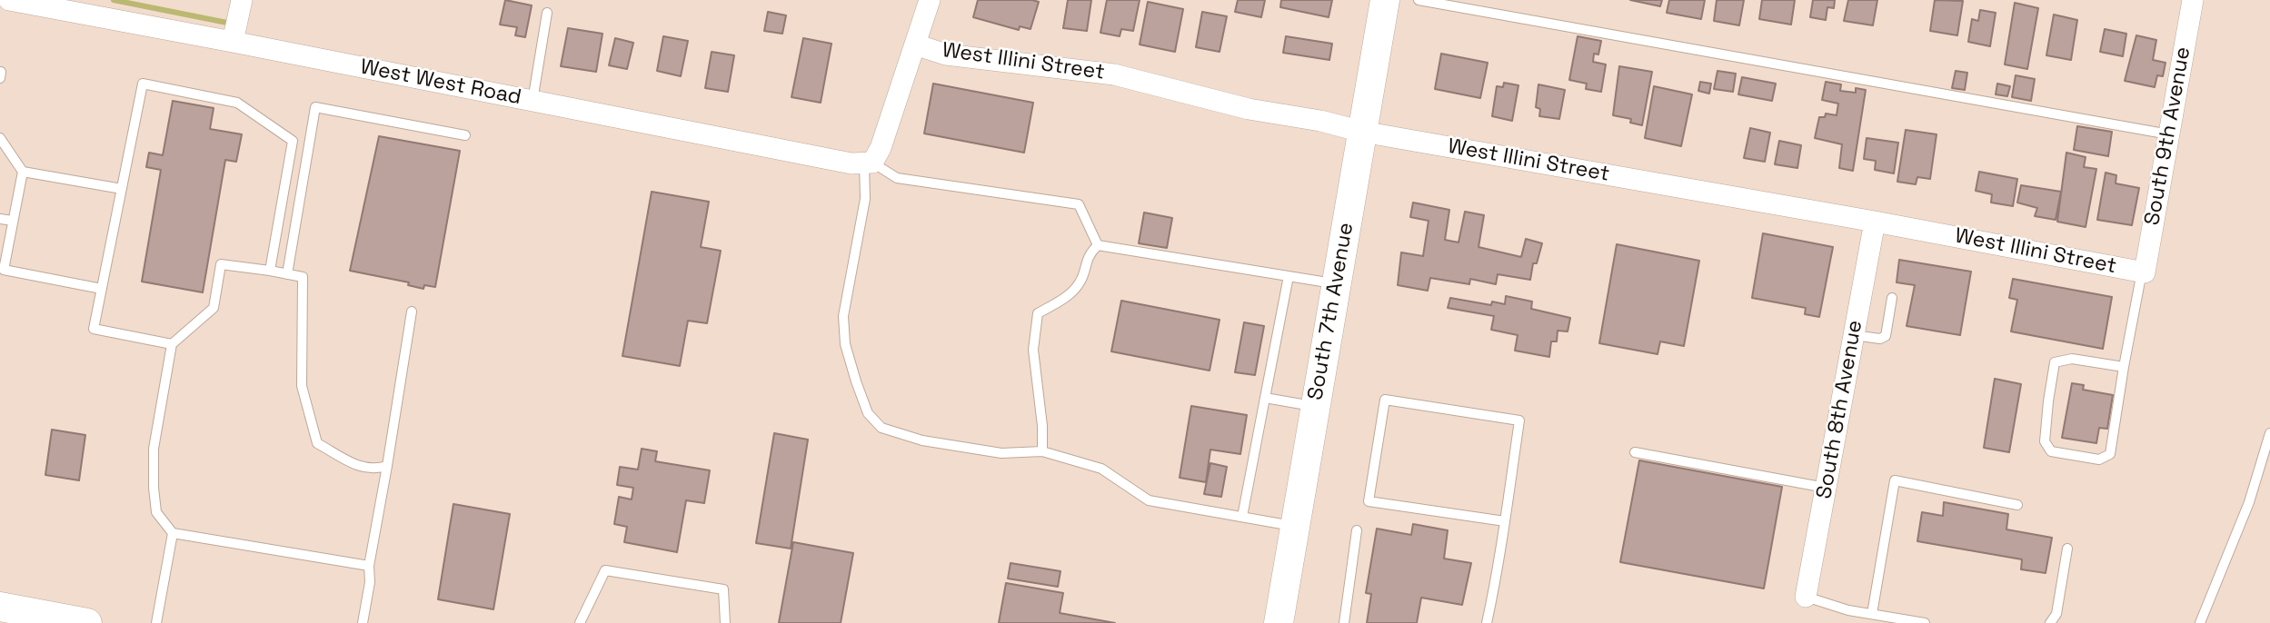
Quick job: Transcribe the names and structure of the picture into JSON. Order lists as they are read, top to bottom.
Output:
{
  "streets": {
    "main road": ["South 7th Avenue"],
    "street": [
      "West Illini Street",
      "West West Road",
      "South 9th Avenue",
      "South 8th Avenue"
    ]
  },
  "crossings": [
    ["West Illini Street", "South 9th Avenue"],
    ["West Illini Street", "South 7th Avenue"],
    ["West Illini Street", "South 8th Avenue"]
  ]
}
